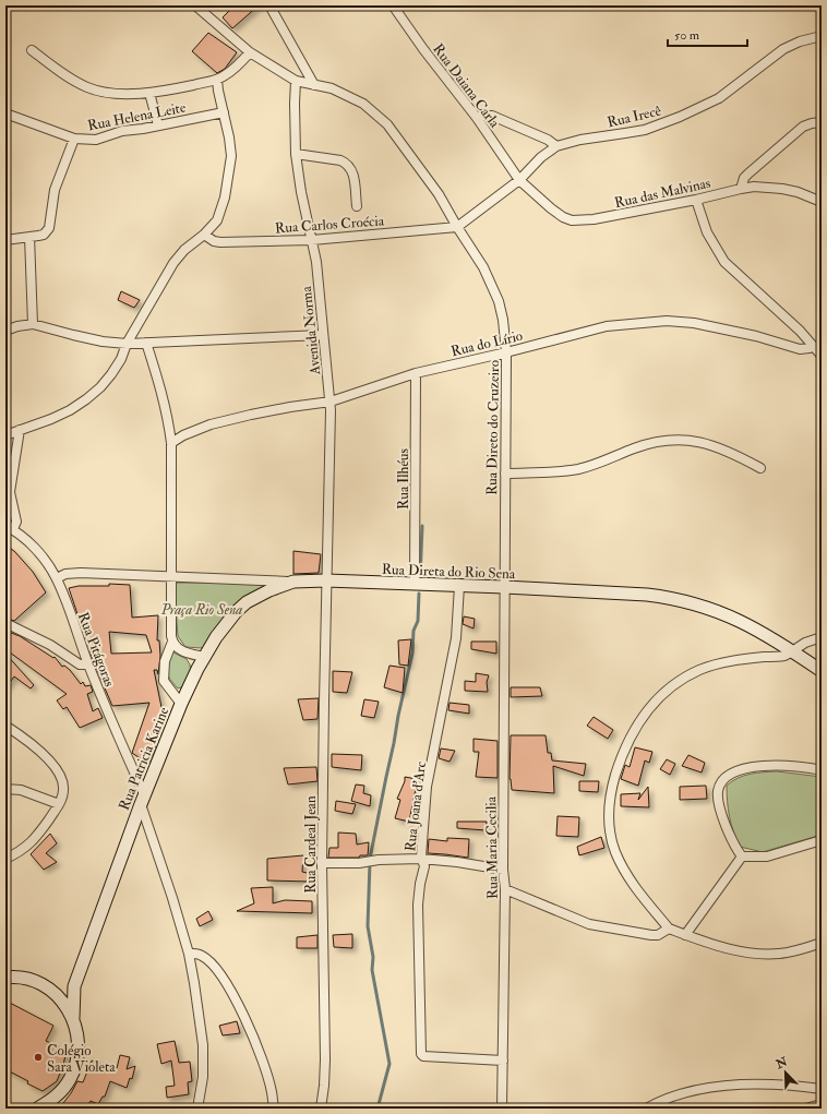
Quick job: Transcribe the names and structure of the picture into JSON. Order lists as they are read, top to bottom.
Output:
{
  "streets": {
    "main road": ["Rua Direta do Rio Sena", "Rua Patricia Karine"],
    "street": [
      "Rua Daiana Carla",
      "Rua Helena Leite",
      "Rua Irecê",
      "Rua das Malvinas",
      "Rua Carlos Croécia",
      "Avenida Norma",
      "Rua do Lírio",
      "Rua Direto do Cruzeiro",
      "Rua Ilhéus",
      "Rua Pitágoras",
      "Rua Joana d'Arc",
      "Rua Cardeal Jean",
      "Rua Maria Cecilia"
    ]
  },
  "crossings": [
    ["Rua Daiana Carla", "Rua Irecê"],
    ["Rua Daiana Carla", "Rua das Malvinas"],
    ["Rua Irecê", "Rua das Malvinas"],
    ["Rua Irecê", "Rua Carlos Croécia"],
    ["Rua Irecê", "Rua Direto do Cruzeiro"],
    ["Rua Carlos Croécia", "Avenida Norma"],
    ["Rua Carlos Croécia", "Rua Direto do Cruzeiro"],
    ["Avenida Norma", "Rua do Lírio"],
    ["Avenida Norma", "Rua Direto do Cruzeiro"],
    ["Avenida Norma", "Rua Direta do Rio Sena"],
    ["Avenida Norma", "Rua Cardeal Jean"],
    ["Rua do Lírio", "Rua Direto do Cruzeiro"],
    ["Rua do Lírio", "Rua Ilhéus"],
    ["Rua Direto do Cruzeiro", "Rua Direta do Rio Sena"],
    ["Rua Direto do Cruzeiro", "Rua Maria Cecilia"],
    ["Rua Ilhéus", "Rua Direta do Rio Sena"],
    ["Rua Direta do Rio Sena", "Rua Pitágoras"],
    ["Rua Direta do Rio Sena", "Rua Patricia Karine"],
    ["Rua Direta do Rio Sena", "Rua Joana d'Arc"],
    ["Rua Direta do Rio Sena", "Rua Cardeal Jean"],
    ["Rua Direta do Rio Sena", "Rua Maria Cecilia"],
    ["Rua Pitágoras", "Rua Patricia Karine"],
    ["Rua Joana d'Arc", "Rua Maria Cecilia"]
  ],
  "parks": ["Praça Rio Sena"],
  "places": ["Colégio Sara Violeta"],
  "scale_bar": "50 m",
  "north": "top left"
}
